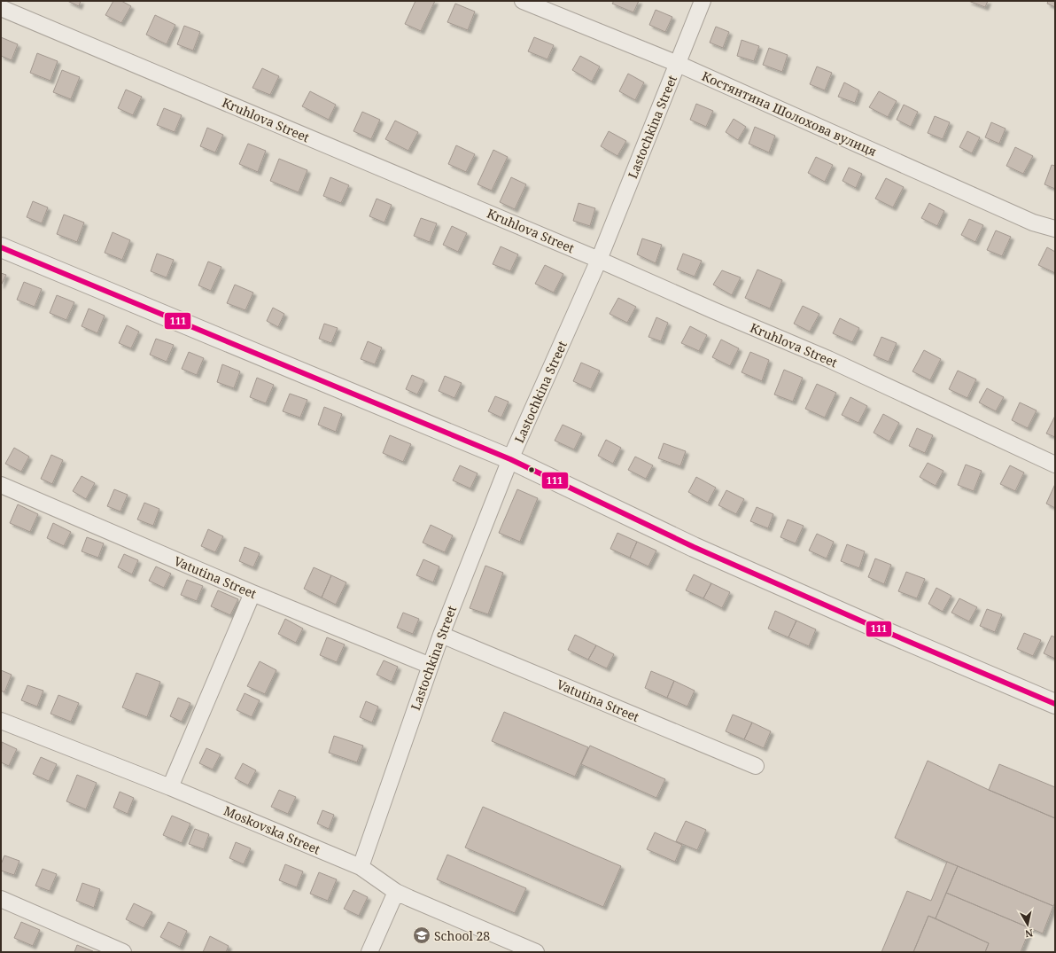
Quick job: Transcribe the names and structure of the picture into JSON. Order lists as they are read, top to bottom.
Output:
{
  "streets": {
    "street": [
      "Костянтина Шолохова вулиця",
      "Kruhlova Street",
      "Lastochkina Street",
      "Vatutina Street",
      "Moskovska Street"
    ]
  },
  "crossings": [
    ["Костянтина Шолохова вулиця", "Lastochkina Street"],
    ["Kruhlova Street", "Lastochkina Street"],
    ["Lastochkina Street", "Vatutina Street"],
    ["Lastochkina Street", "Moskovska Street"]
  ],
  "places": {
    "school or university": ["School 28"]
  },
  "lines": ["transit line 111"],
  "north": "bottom"
}
